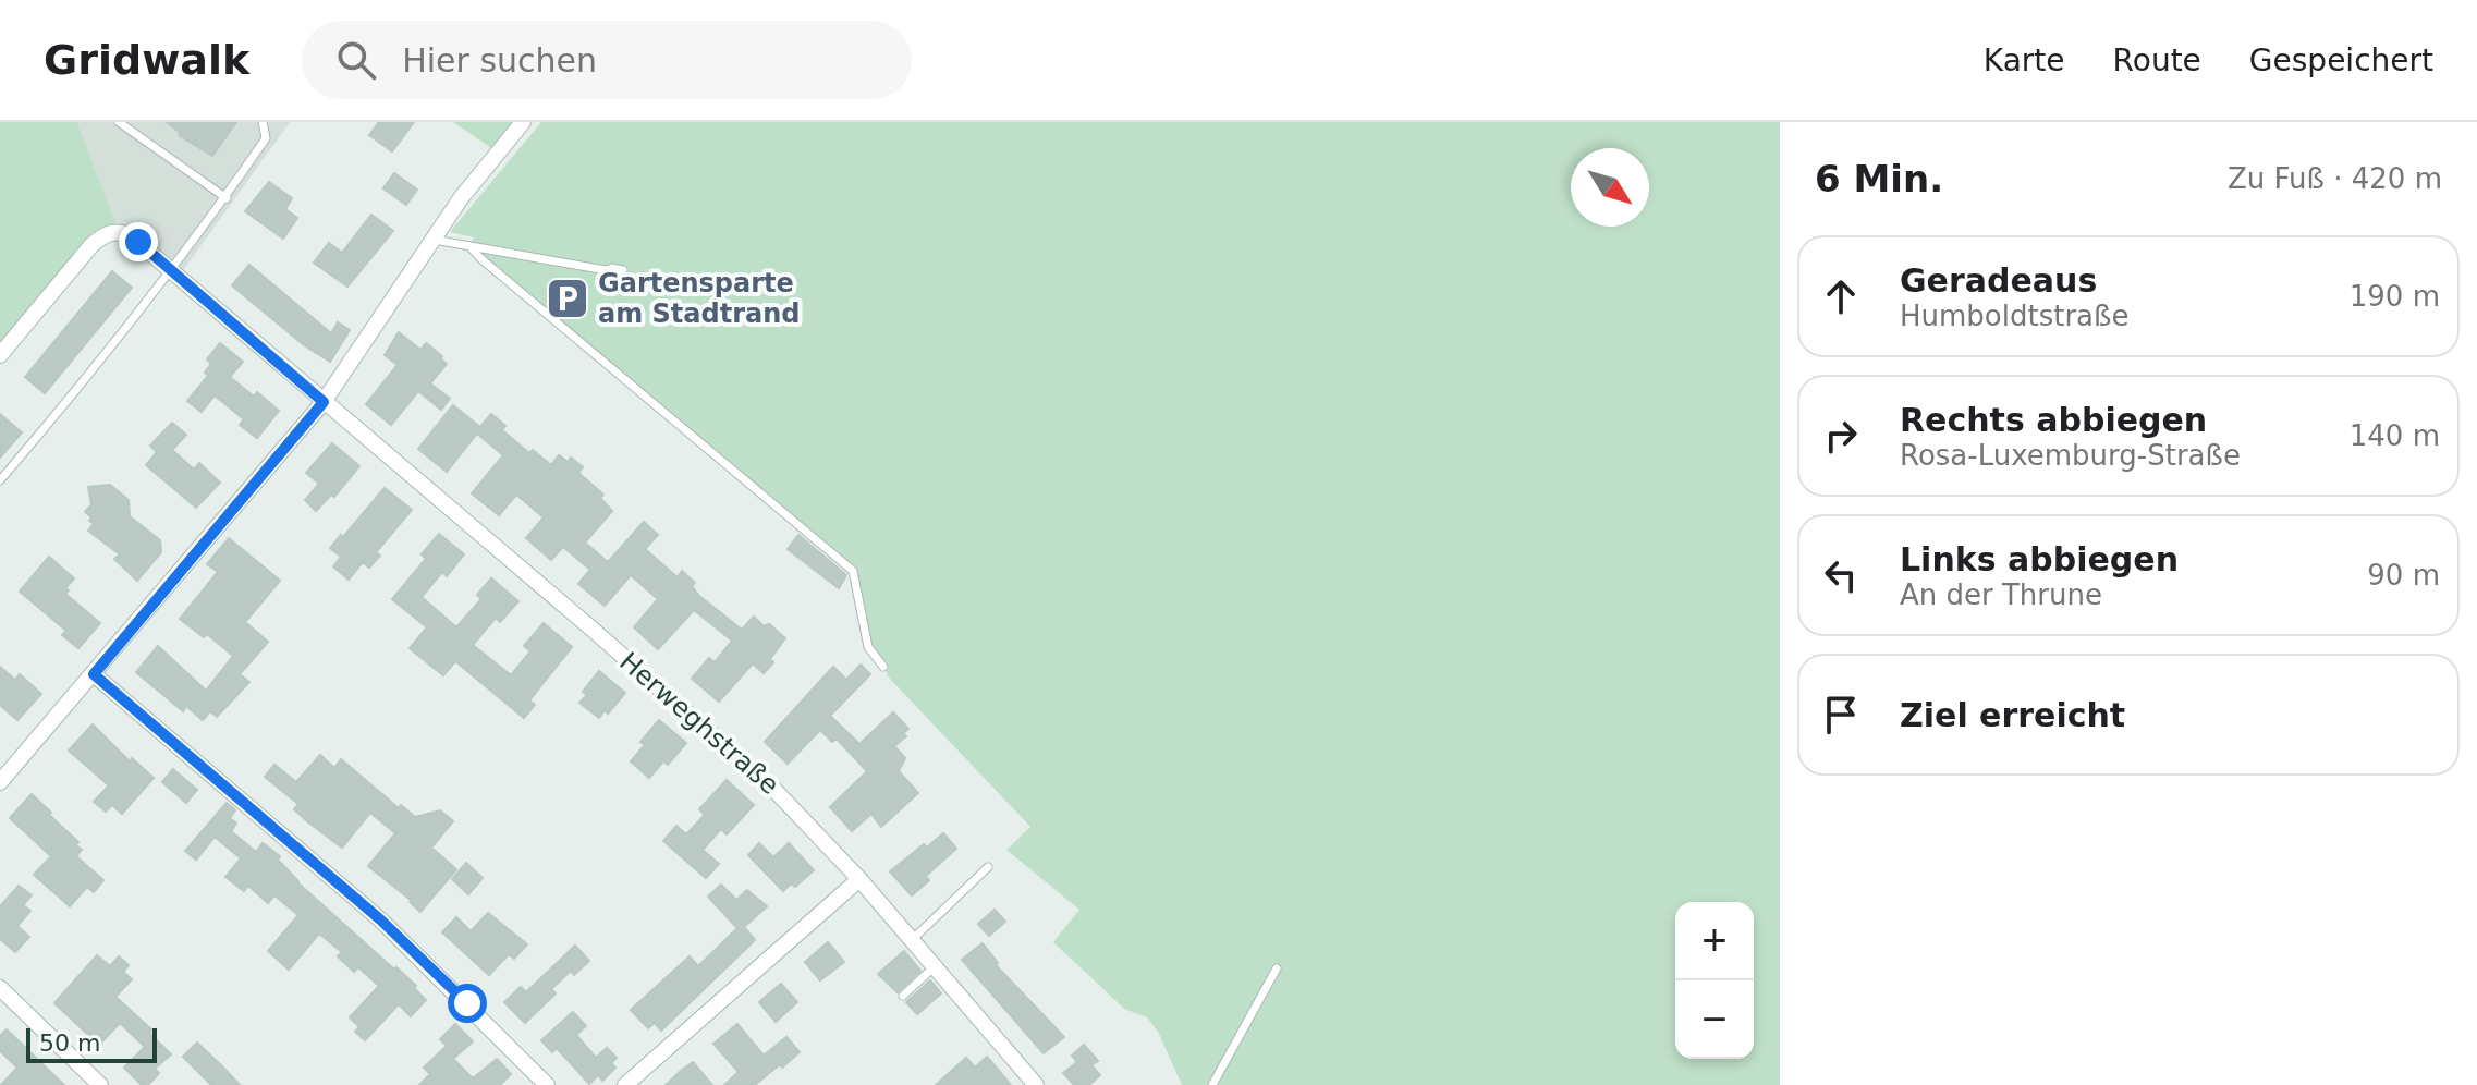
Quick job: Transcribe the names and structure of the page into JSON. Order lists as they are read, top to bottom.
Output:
{
  "streets": {
    "street": ["Herweghstraße"]
  },
  "places": {
    "parking": ["Gartensparte am Stadtrand"]
  },
  "scale_bar": "50 m",
  "north": "bottom right",
  "page": {
    "header": "Gridwalk",
    "search": "Hier suchen",
    "nav": ["Karte", "Route", "Gespeichert"],
    "heading": ["6 Min.", "Zu Fuß · 420 m"],
    "list": [
      ["Geradeaus", "Humboldtstraße", "190 m"],
      ["Rechts abbiegen", "Rosa-Luxemburg-Straße", "140 m"],
      ["Links abbiegen", "An der Thrune", "90 m"],
      "Ziel erreicht"
    ],
    "map_buttons": ["+", "−"],
    "scale": "50 m"
  }
}
